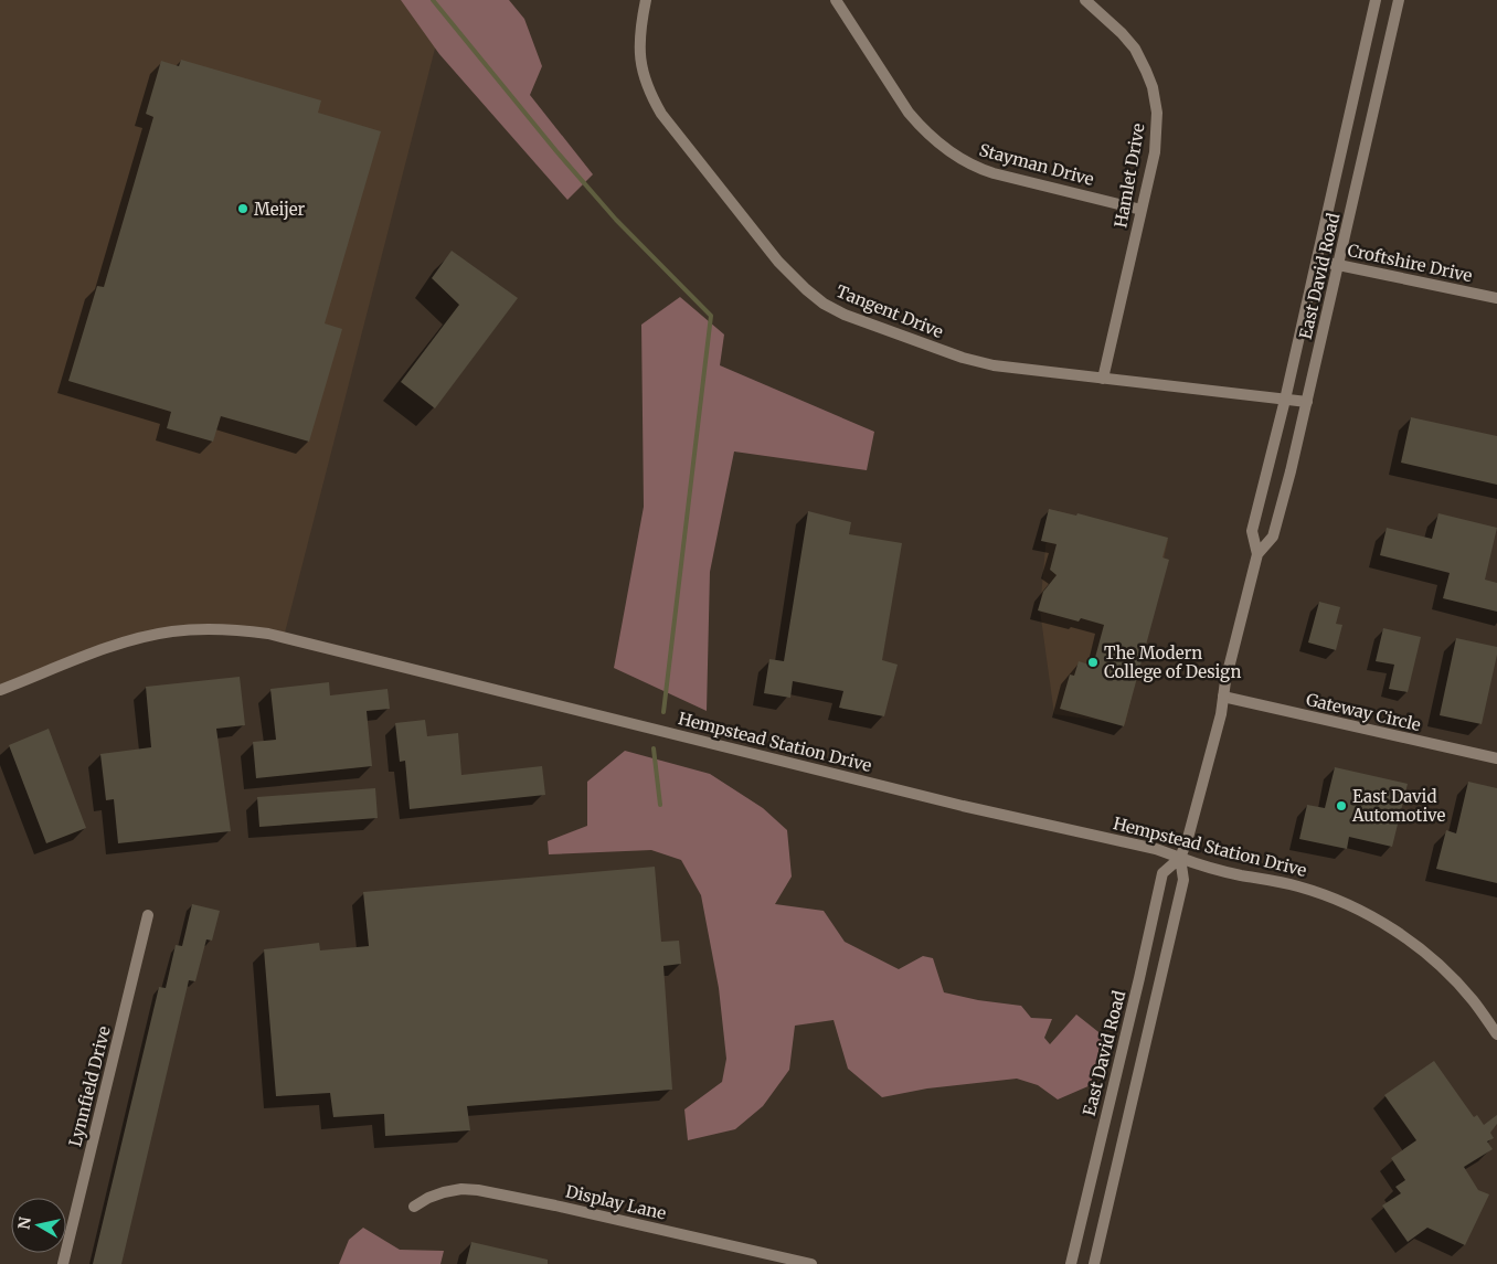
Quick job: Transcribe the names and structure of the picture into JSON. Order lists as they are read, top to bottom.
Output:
{
  "streets": {
    "street": [
      "Stayman Drive",
      "Hamlet Drive",
      "Croftshire Drive",
      "East David Road",
      "Tangent Drive",
      "Gateway Circle",
      "Hempstead Station Drive",
      "Lynnfield Drive",
      "Display Lane"
    ]
  },
  "crossings": [
    ["Stayman Drive", "Hamlet Drive"],
    ["Hamlet Drive", "Tangent Drive"],
    ["Croftshire Drive", "East David Road"],
    ["East David Road", "Tangent Drive"],
    ["East David Road", "Gateway Circle"],
    ["East David Road", "Hempstead Station Drive"]
  ],
  "places": ["Meijer", "The Modern College of Design", "East David Automotive"],
  "north": "left"
}
